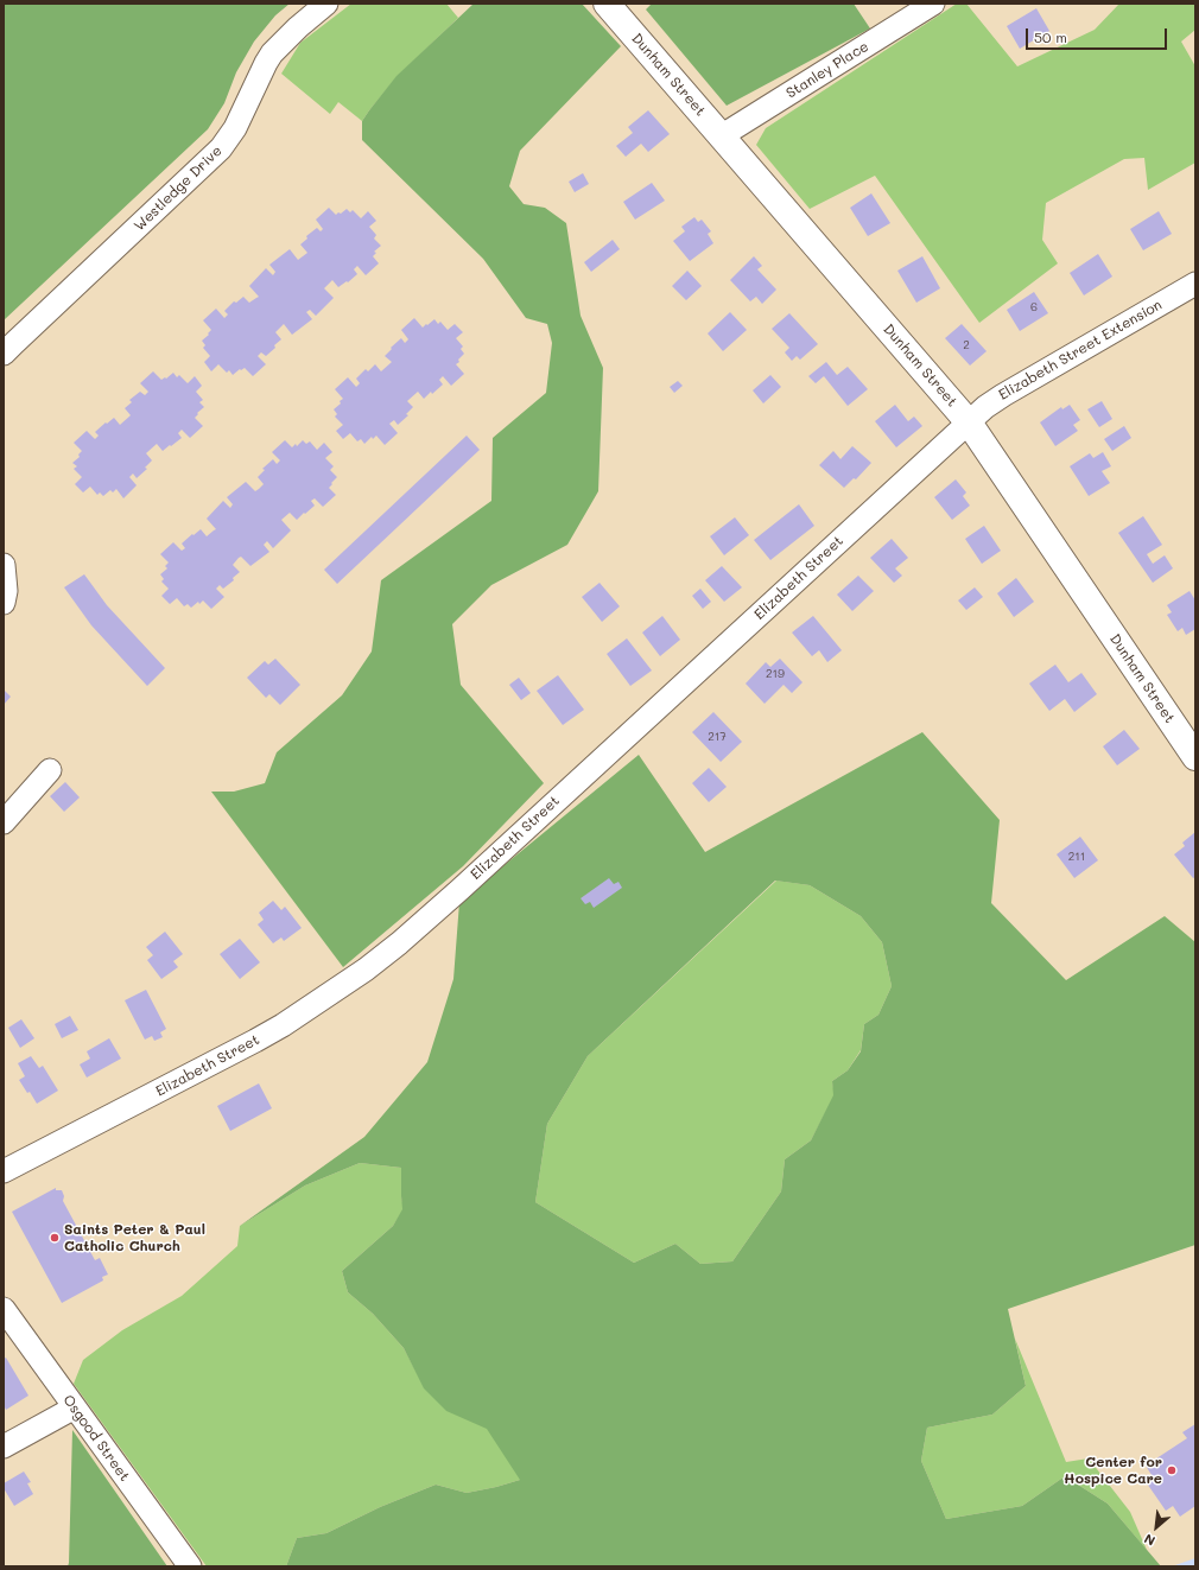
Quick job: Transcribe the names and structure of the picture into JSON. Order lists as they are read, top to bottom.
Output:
{
  "streets": {
    "street": [
      "Stanley Place",
      "Dunham Street",
      "Westledge Drive",
      "Elizabeth Street Extension",
      "Elizabeth Street",
      "Osgood Street"
    ]
  },
  "crossings": [
    ["Stanley Place", "Dunham Street"],
    ["Dunham Street", "Elizabeth Street Extension"],
    ["Dunham Street", "Elizabeth Street"],
    ["Elizabeth Street Extension", "Elizabeth Street"]
  ],
  "places": ["Saints Peter & Paul Catholic Church", "Center for Hospice Care"],
  "house_numbers": [
    "6",
    "2",
    "219",
    "217",
    "211"
  ],
  "scale_bar": "50 m",
  "north": "bottom left"
}
